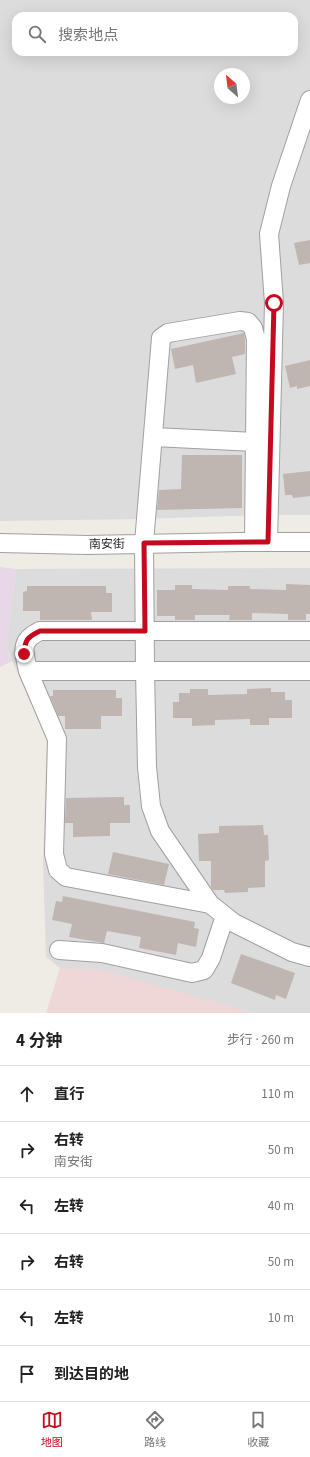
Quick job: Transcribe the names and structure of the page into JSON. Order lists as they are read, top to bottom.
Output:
{
  "streets": {
    "street": ["南安街"]
  },
  "north": "top left",
  "page": {
    "search": "搜索地点",
    "heading": ["4 分钟", "步行 · 260 m"],
    "list": [
      ["直行", "110 m"],
      ["右转", "南安街", "50 m"],
      ["左转", "40 m"],
      ["右转", "50 m"],
      ["左转", "10 m"],
      "到达目的地"
    ],
    "nav": ["地图", "路线", "收藏"]
  }
}
